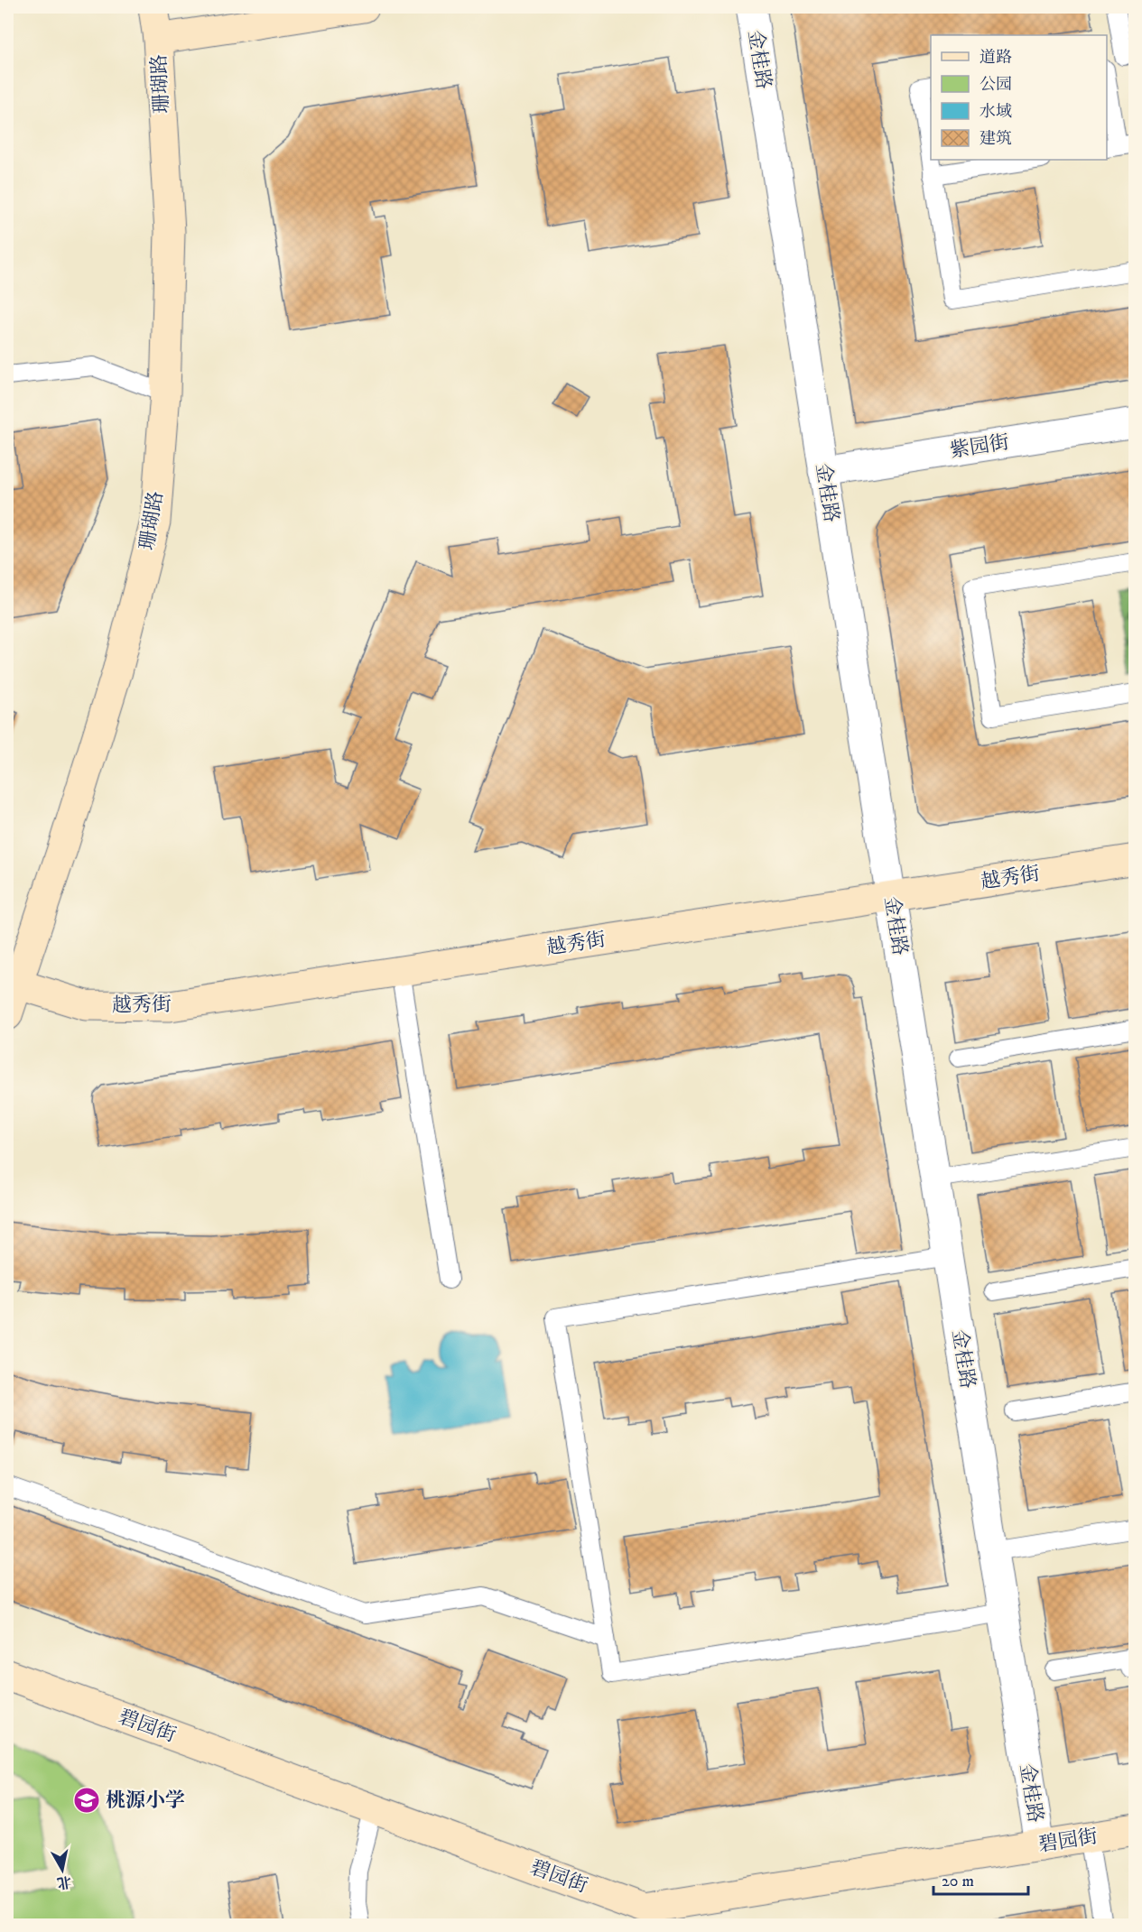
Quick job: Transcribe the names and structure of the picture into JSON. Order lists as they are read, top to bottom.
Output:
{
  "streets": {
    "street": [
      "金桂路",
      "珊瑚路",
      "紫园街",
      "越秀街",
      "碧园街"
    ]
  },
  "crossings": [
    ["金桂路", "紫园街"],
    ["金桂路", "越秀街"],
    ["金桂路", "碧园街"],
    ["珊瑚路", "越秀街"]
  ],
  "places": {
    "school or university": ["桃源小学"]
  },
  "legend": [
    "道路",
    "公园",
    "水域",
    "建筑"
  ],
  "scale_bar": "20 m",
  "north": "bottom"
}
